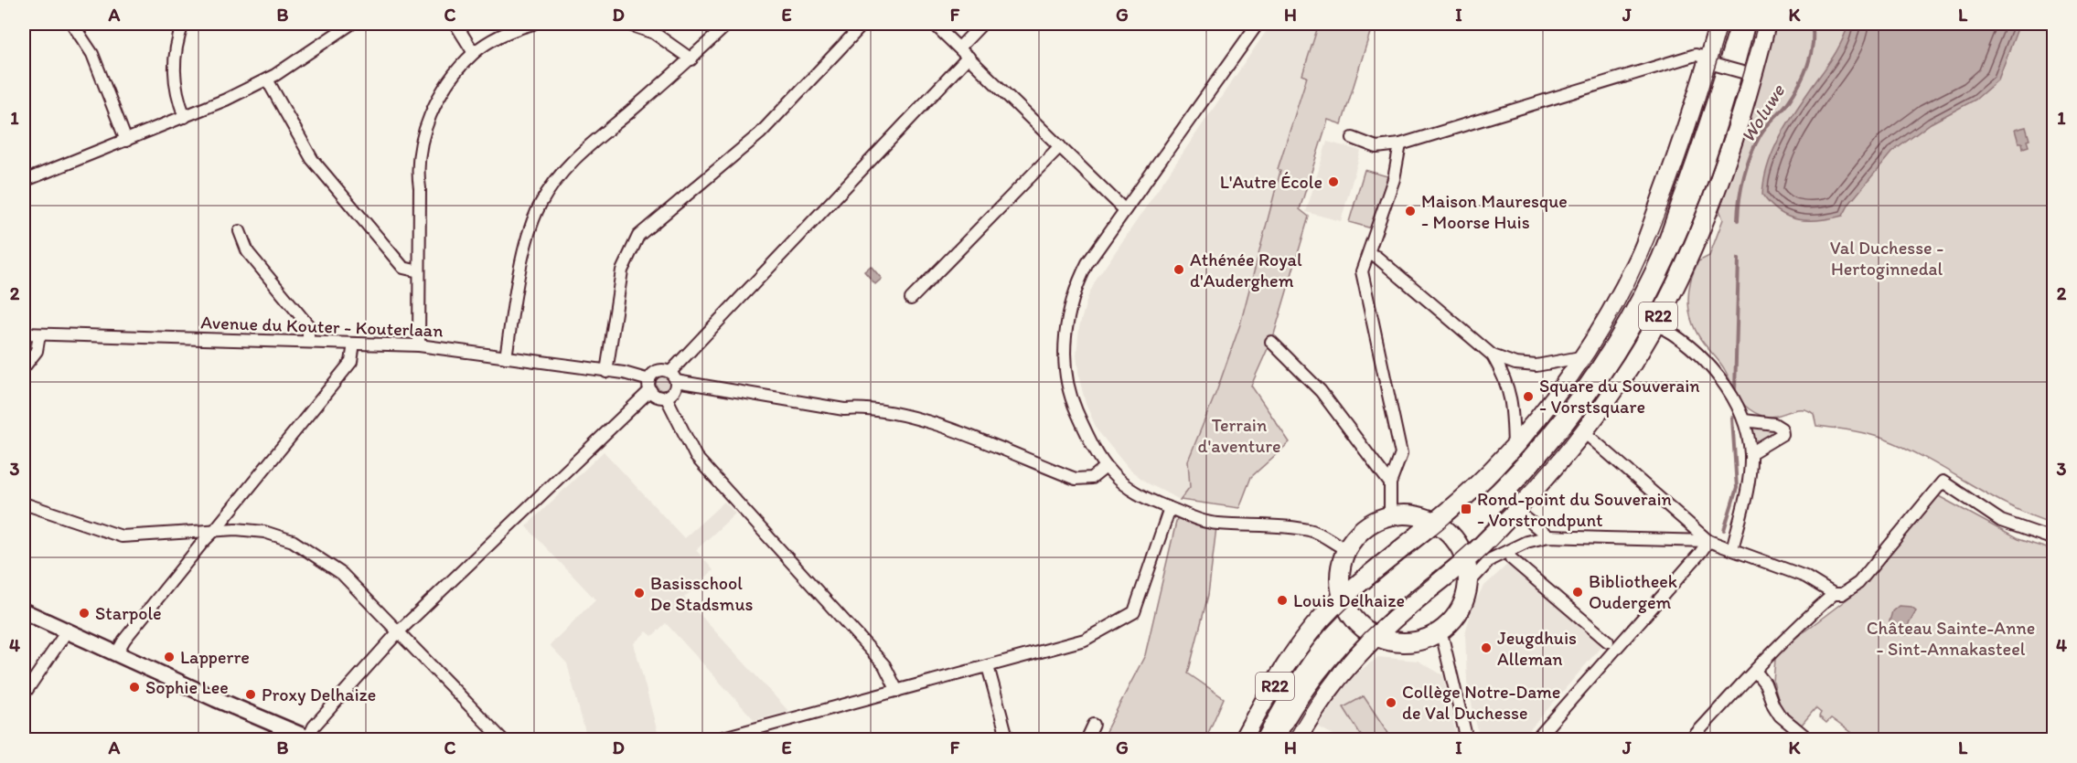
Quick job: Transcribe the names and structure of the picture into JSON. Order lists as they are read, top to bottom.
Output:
{
  "streets": {
    "main road": ["R22"],
    "street": ["Avenue du Kouter - Kouterlaan"]
  },
  "water": ["Woluwe"],
  "parks": ["Val Duchesse - Hertoginnedal", "Terrain d'aventure", "Château Sainte-Anne - Sint-Annakasteel"],
  "places": {
    "other": [
      "L'Autre École",
      "Maison Mauresque - Moorse Huis",
      "Athénée Royal d'Auderghem",
      "Square du Souverain - Vorstsquare",
      "Bibliotheek Oudergem",
      "Basisschool De Stadsmus",
      "Louis Delhaize",
      "Starpole",
      "Jeugdhuis Alleman",
      "Lapperre",
      "Sophie Lee",
      "Proxy Delhaize",
      "Collège Notre-Dame de Val Duchesse"
    ],
    "transit": ["Rond-point du Souverain - Vorstrondpunt"]
  },
  "grid": {
    "columns": [
      "A",
      "B",
      "C",
      "D",
      "E",
      "F",
      "G",
      "H",
      "I",
      "J",
      "K",
      "L"
    ],
    "rows": [
      "1",
      "2",
      "3",
      "4"
    ]
  }
}
